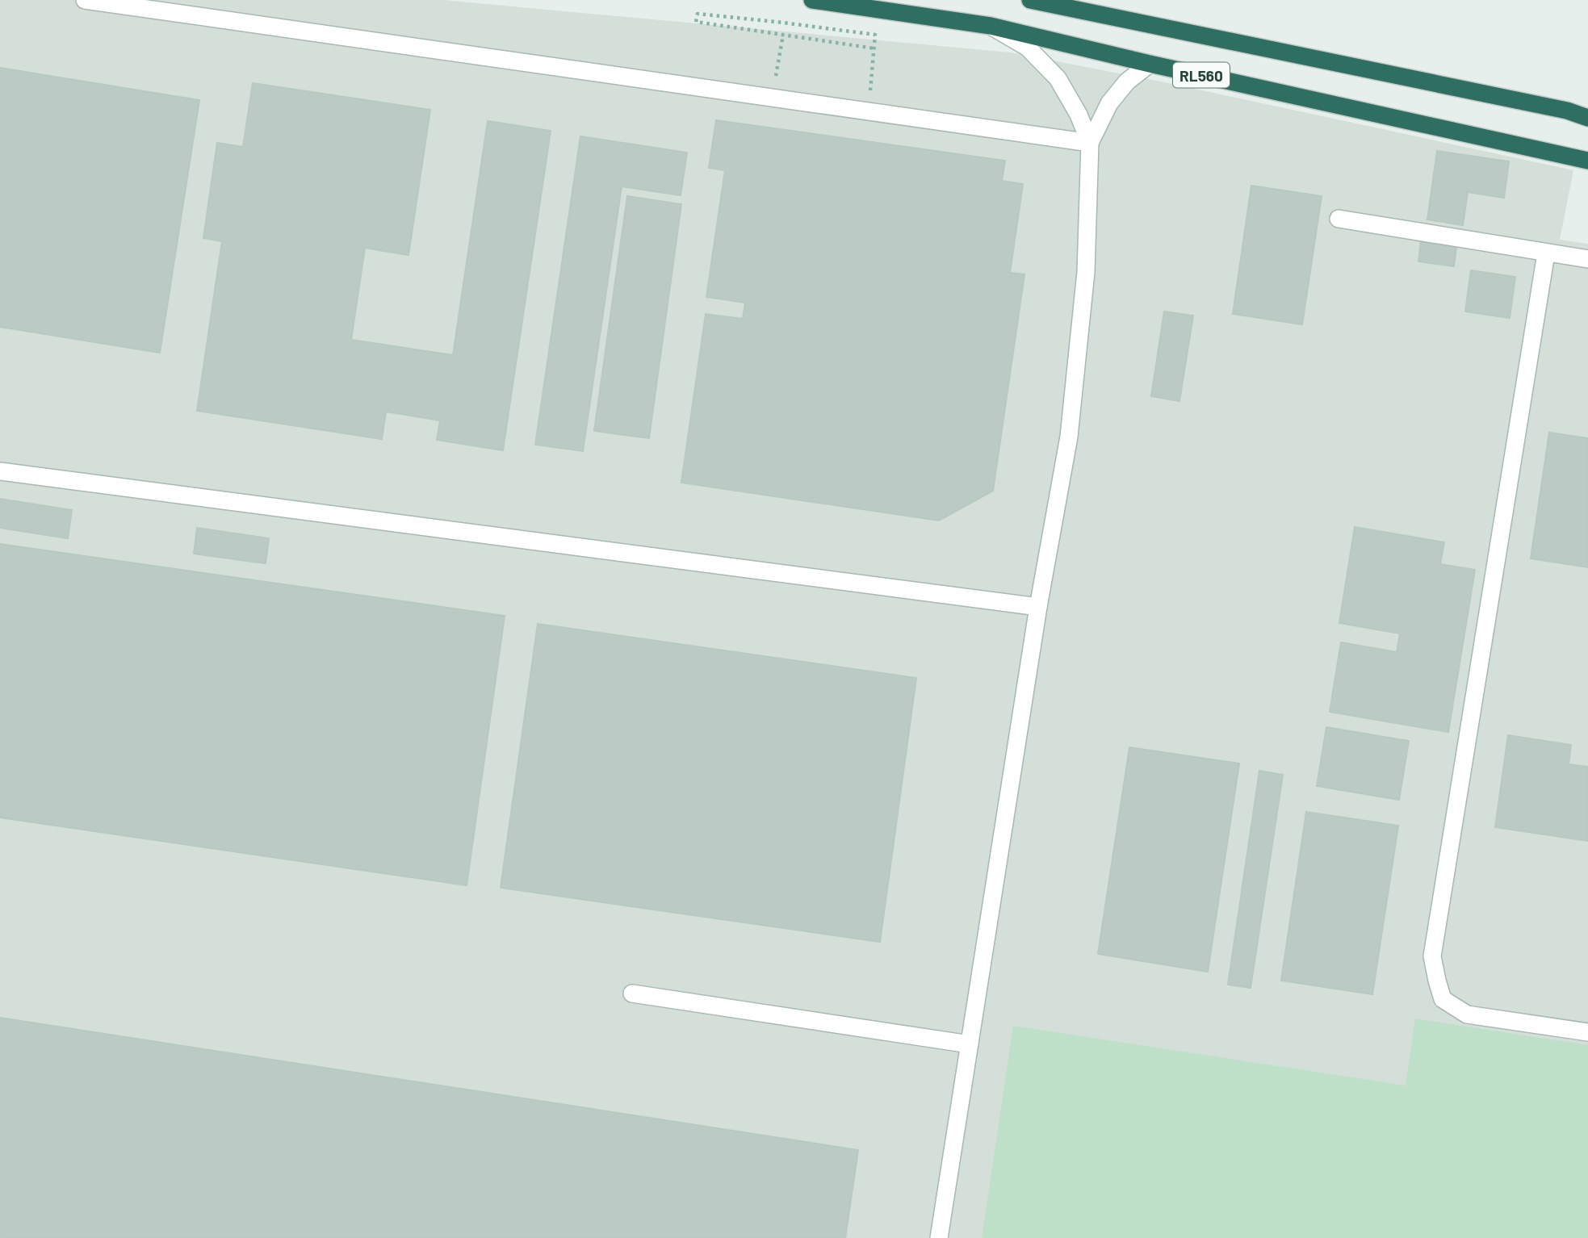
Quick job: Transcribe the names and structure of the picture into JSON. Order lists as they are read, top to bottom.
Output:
{
  "streets": {
    "highway": ["RL560"]
  }
}
